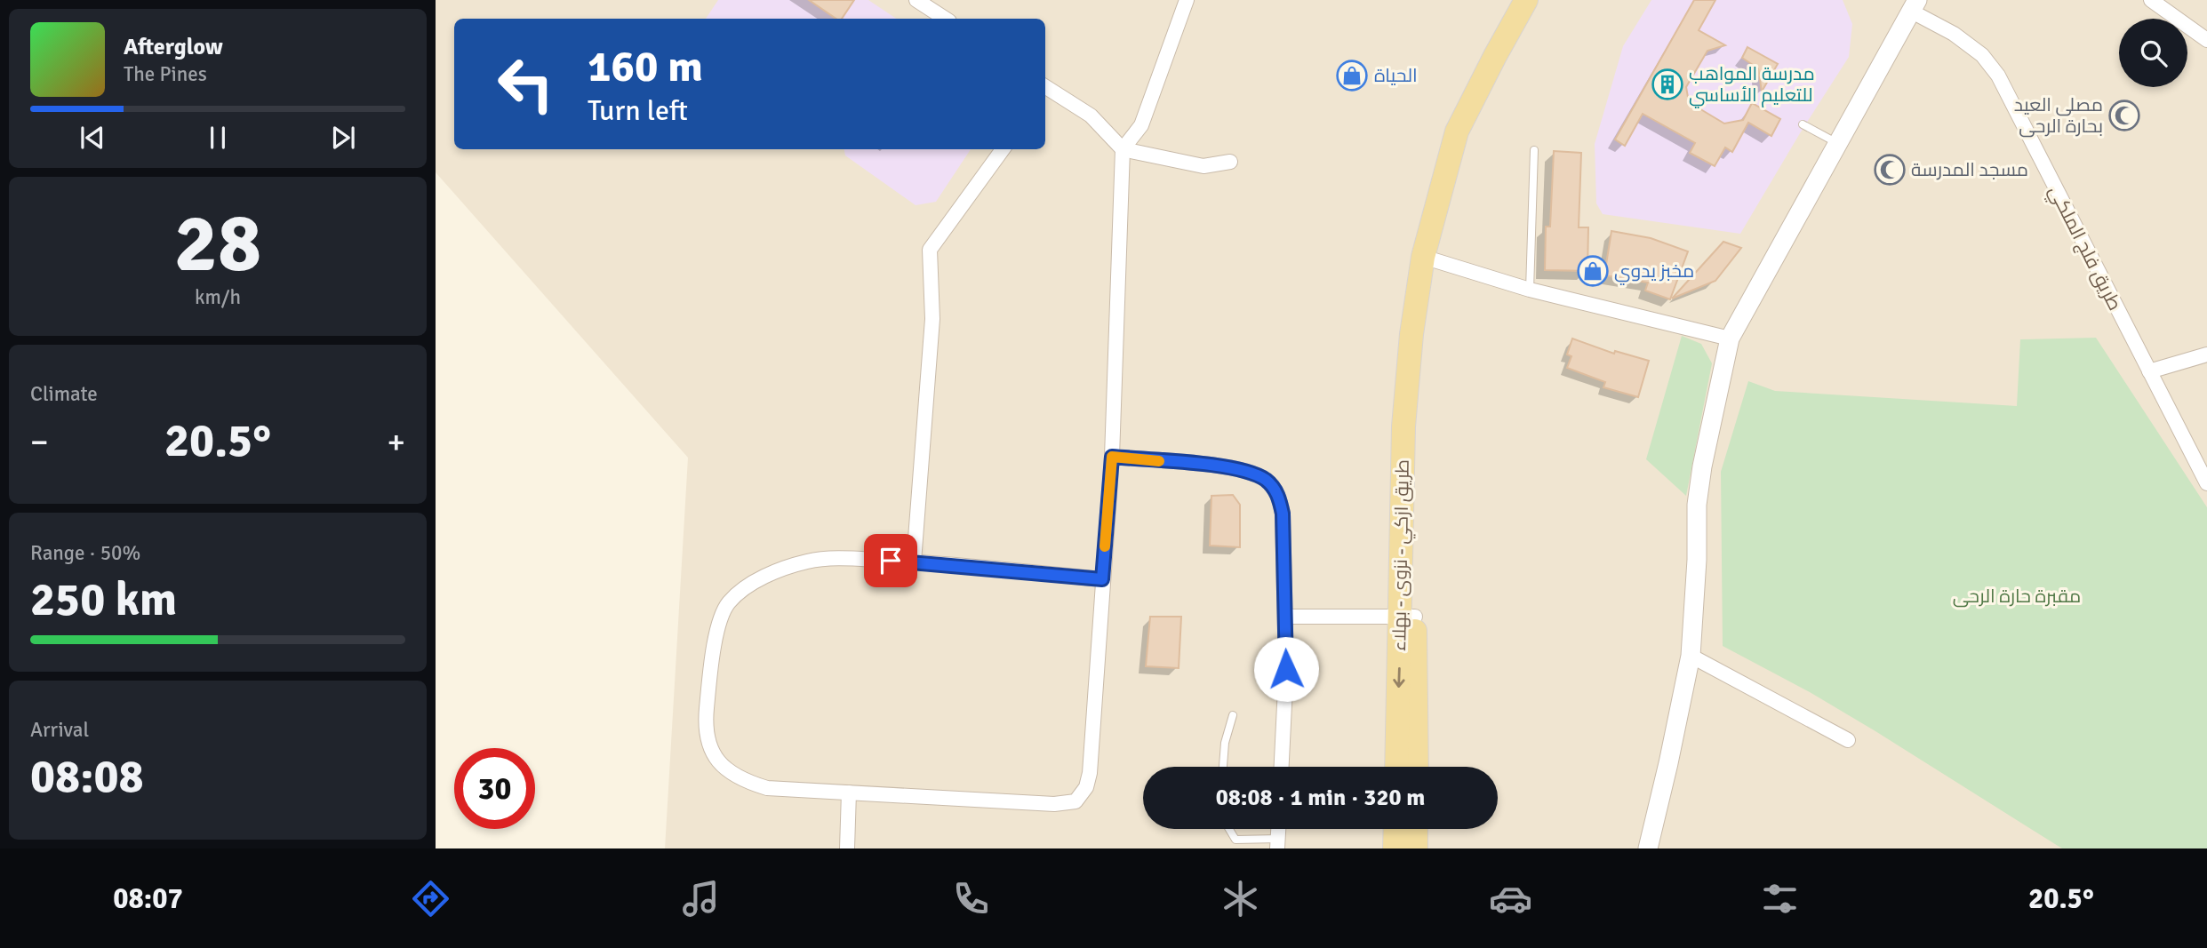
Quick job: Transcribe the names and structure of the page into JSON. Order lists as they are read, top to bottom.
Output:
{
  "streets": {
    "main road": ["طريق ازكي - نزوى - بهلاء"],
    "street": ["طريق فلج الملكي"]
  },
  "parks": ["مقبرة حارة الرحى"],
  "places": {
    "shop": ["الحياة", "مخبز يدوي"],
    "building": ["مدرسة المواهب للتعليم الأساسي"],
    "mosque": ["مصلى العيد بحارة الرحى", "مسجد المدرسة"]
  },
  "page": {
    "turn": ["160 m", "Turn left"],
    "song": ["Afterglow", "The Pines"],
    "tile": [
      ["28", "km/h"],
      "Climate",
      ["Range · 50%", "250 km"],
      ["Arrival", "08:08"]
    ],
    "heat": ["−", "20.5°", "+"],
    "limit": "30",
    "trip": "08:08 · 1 min · 320 m",
    "tabs": ["08:07", "20.5°"]
  }
}
